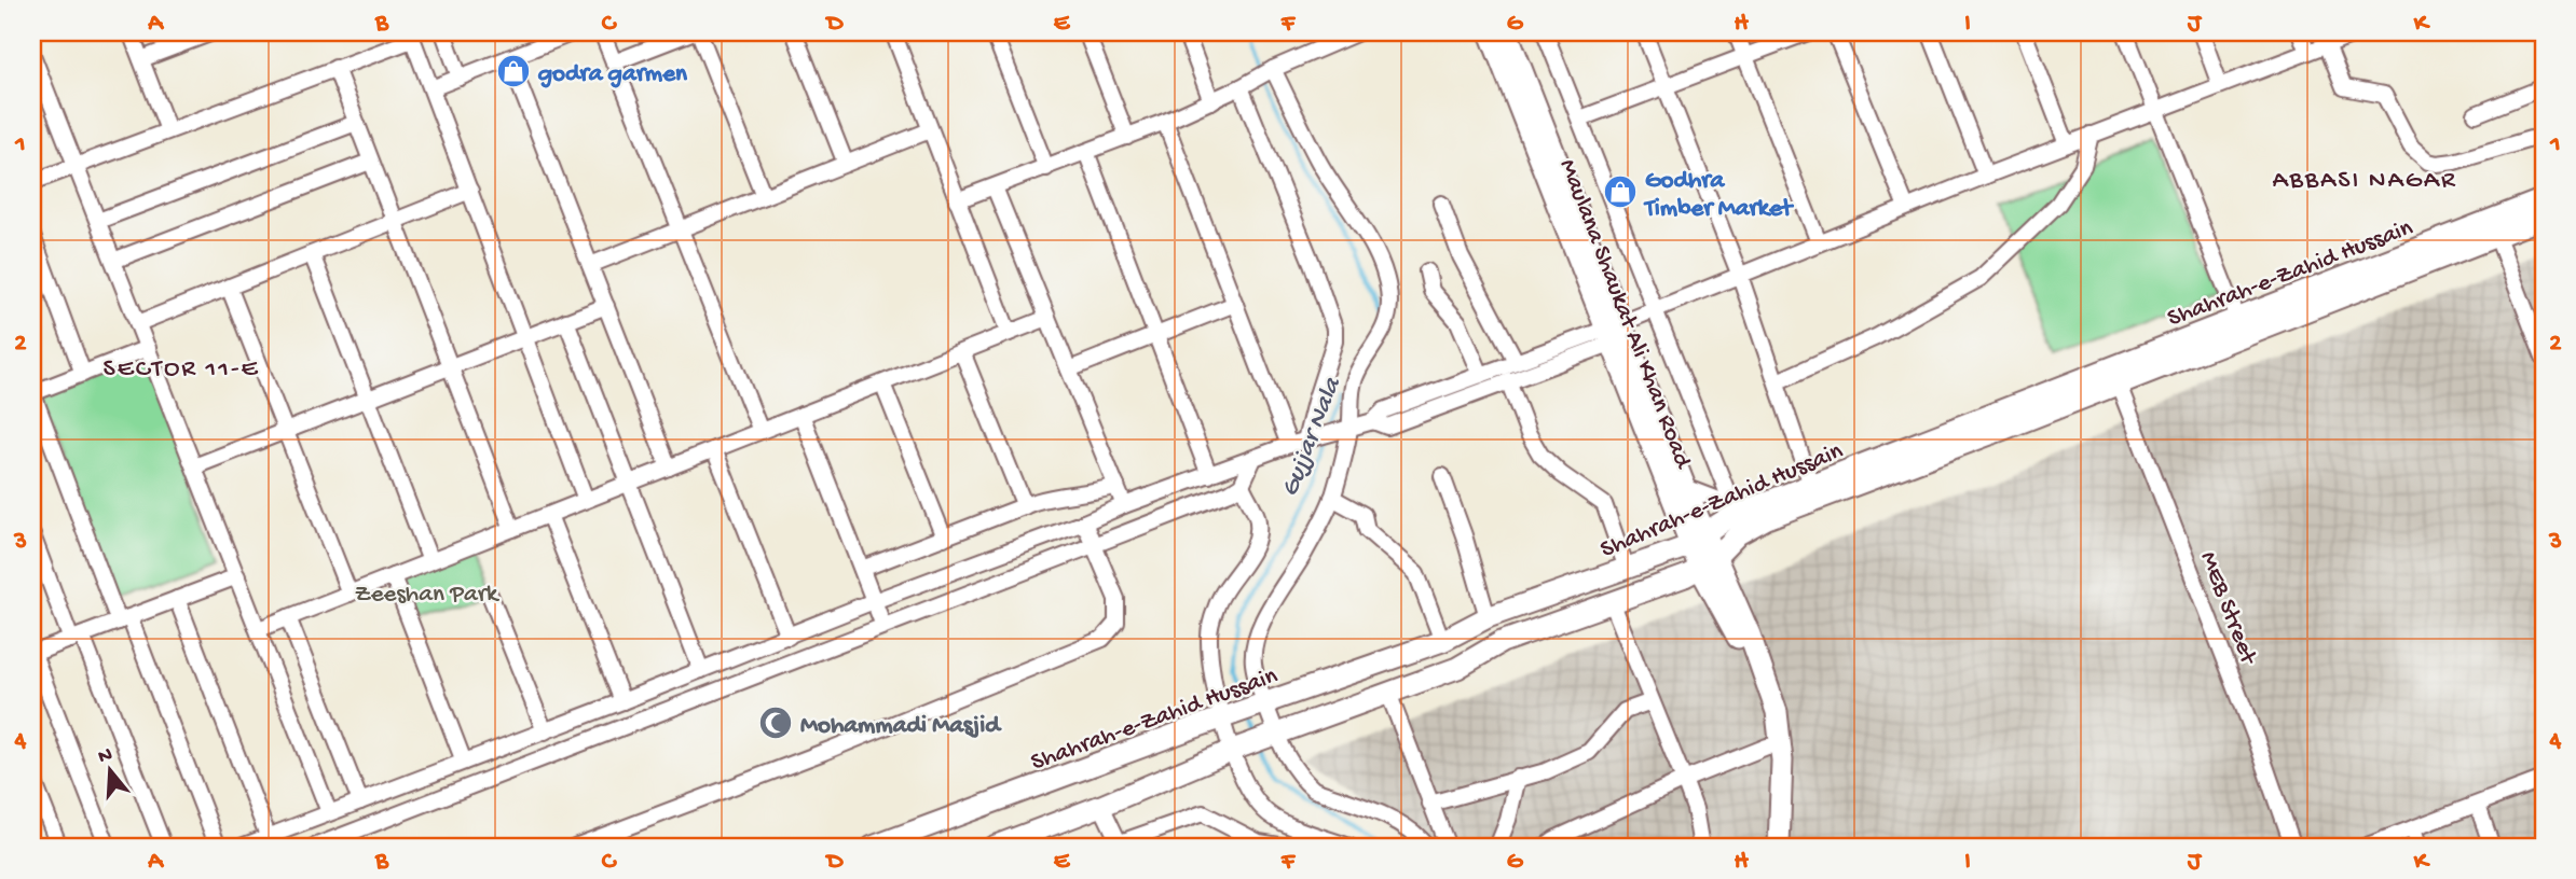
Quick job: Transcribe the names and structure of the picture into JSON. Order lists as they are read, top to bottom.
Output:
{
  "streets": {
    "main road": ["Shahrah-e-Zahid Hussain", "Maulana Shaukat Ali Khan Road"],
    "street": ["MEB Street"]
  },
  "crossings": [
    ["Shahrah-e-Zahid Hussain", "Maulana Shaukat Ali Khan Road"],
    ["Shahrah-e-Zahid Hussain", "MEB Street"]
  ],
  "districts": ["ABBASI NAGAR", "SECTOR 11-E"],
  "water": ["Gujjar Nala"],
  "parks": ["Zeeshan Park"],
  "places": {
    "shop": ["godra garmen", "Godhra Timber Market"],
    "mosque": ["Mohammadi Masjid"]
  },
  "north": "top",
  "grid": {
    "columns": [
      "A",
      "B",
      "C",
      "D",
      "E",
      "F",
      "G",
      "H",
      "I",
      "J",
      "K"
    ],
    "rows": [
      "1",
      "2",
      "3",
      "4"
    ]
  }
}
